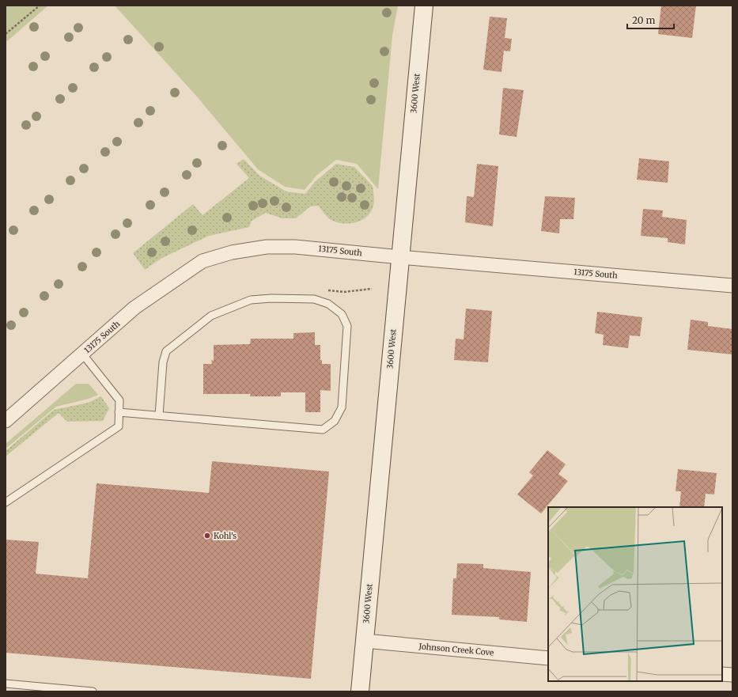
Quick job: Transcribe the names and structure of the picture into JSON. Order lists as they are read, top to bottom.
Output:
{
  "streets": {
    "main road": ["3600 West"],
    "street": ["13175 South", "Johnson Creek Cove"]
  },
  "crossings": [
    ["3600 West", "13175 South"],
    ["3600 West", "Johnson Creek Cove"]
  ],
  "places": ["Kohl's"],
  "scale_bar": "20 m"
}
